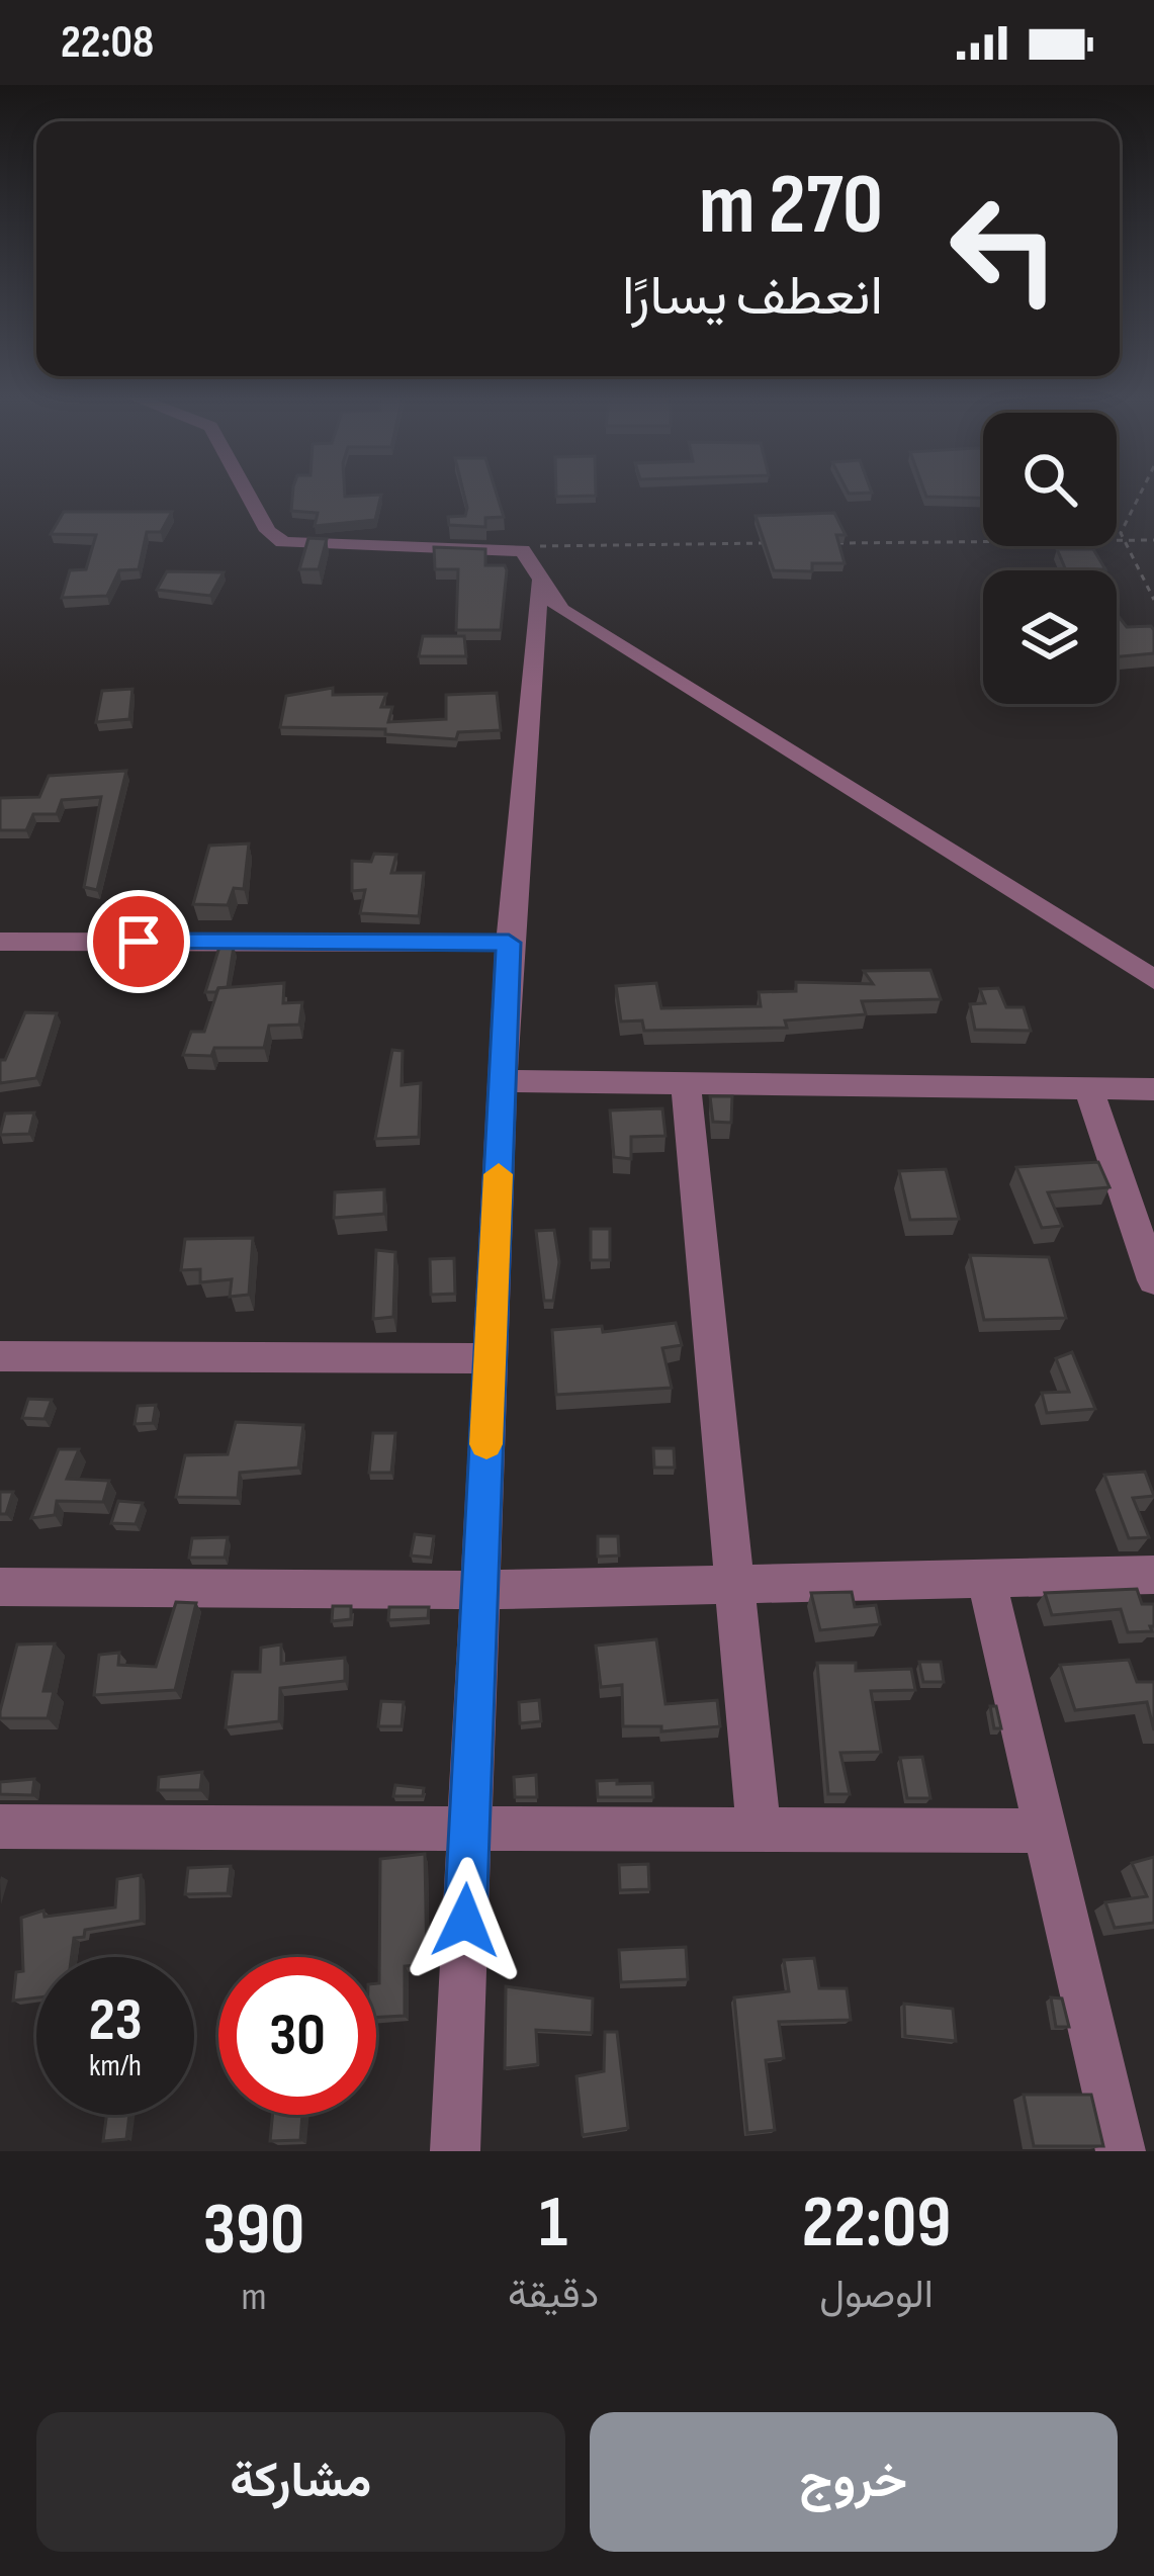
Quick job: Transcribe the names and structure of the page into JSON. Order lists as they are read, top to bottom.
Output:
{
  "page": {
    "status": "22:08",
    "turn": ["270 m", "انعطف يسارًا"],
    "speed": "23 km/h",
    "limit": "30",
    "eta": [
      "22:09",
      "الوصول",
      "1",
      "دقيقة",
      "390",
      "m"
    ],
    "buttons": ["خروج", "مشاركة"]
  }
}
